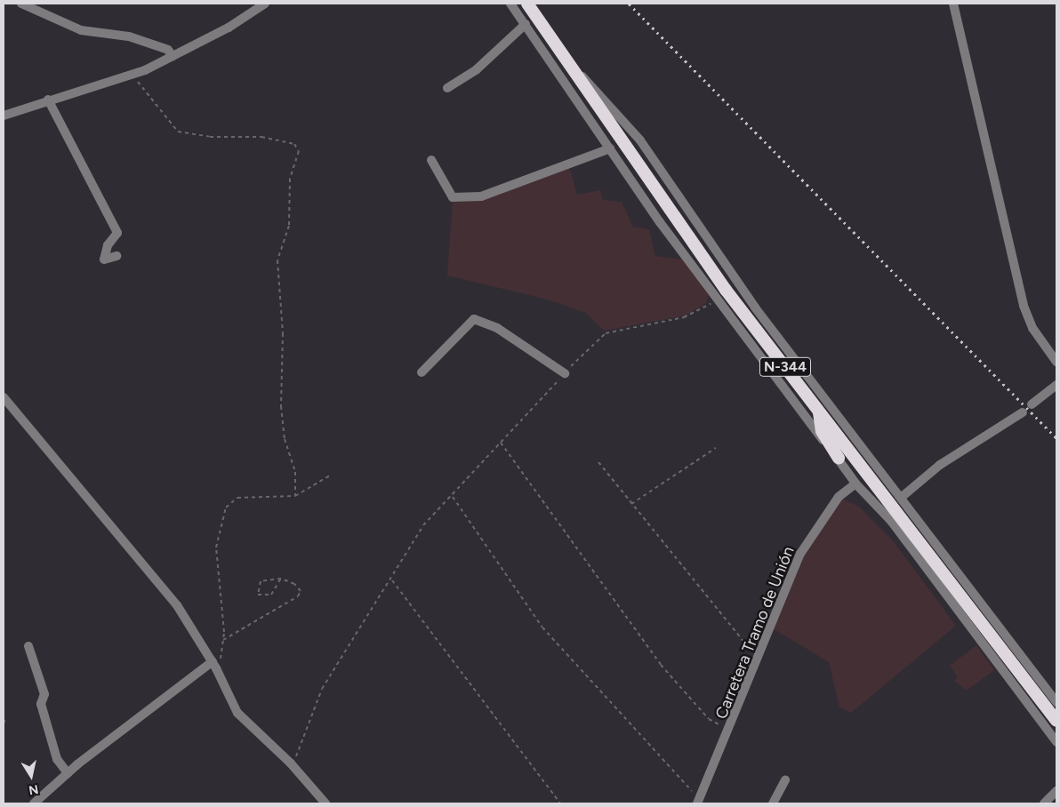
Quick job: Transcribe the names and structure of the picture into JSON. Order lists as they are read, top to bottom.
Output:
{
  "streets": {
    "highway": ["N-344"],
    "street": ["Carretera Tramo de Unión"]
  },
  "north": "bottom"
}
